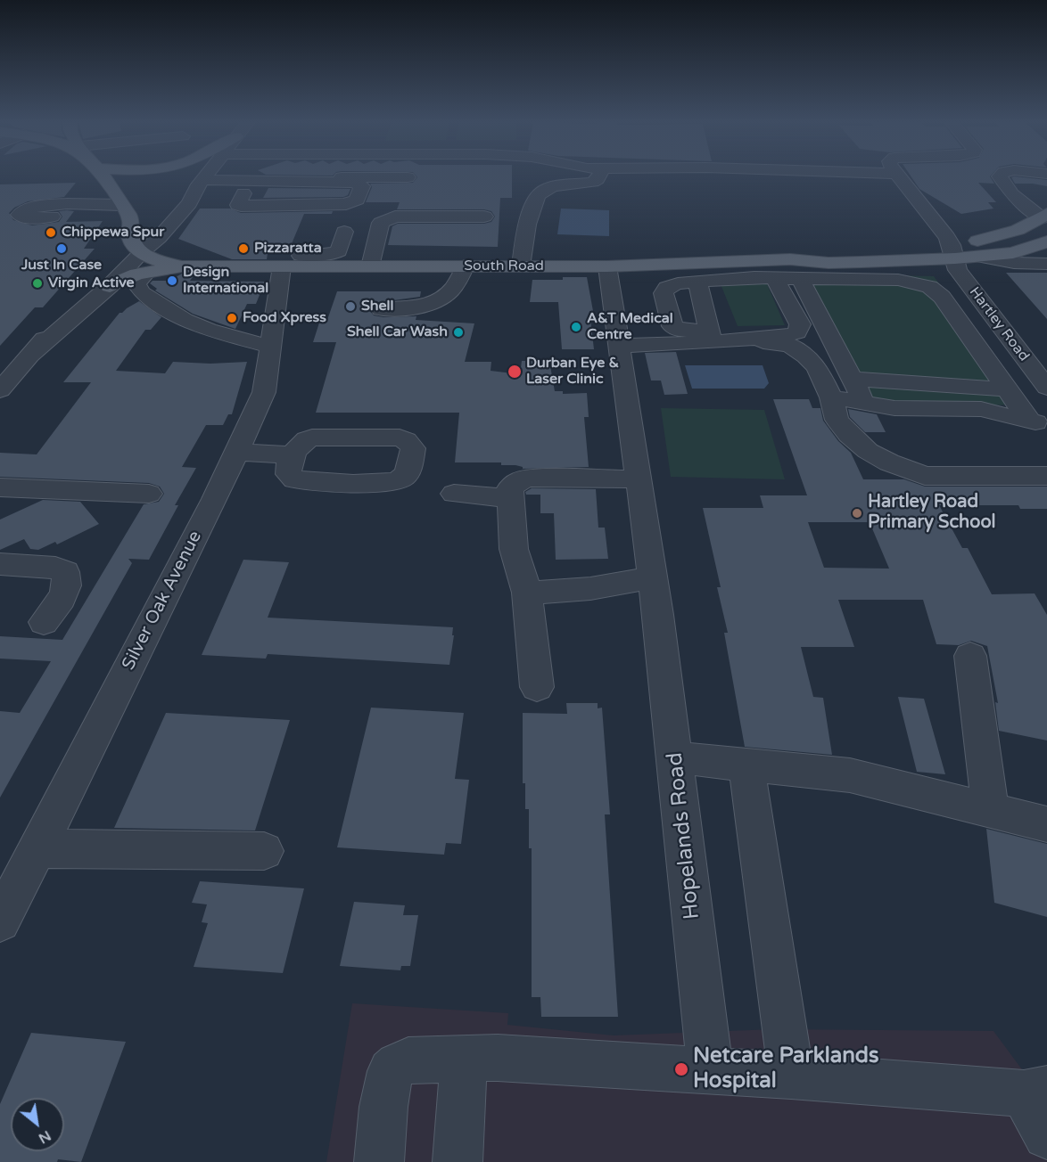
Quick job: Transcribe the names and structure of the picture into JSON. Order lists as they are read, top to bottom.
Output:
{
  "streets": {
    "main road": ["South Road"],
    "street": ["Hartley Road", "Silver Oak Avenue", "Hopelands Road"]
  },
  "crossings": [
    ["South Road", "Hartley Road"],
    ["South Road", "Silver Oak Avenue"],
    ["South Road", "Hopelands Road"]
  ],
  "places": [
    "Chippewa Spur",
    "Just In Case",
    "Pizzaratta",
    "Design International",
    "Virgin Active",
    "Shell",
    "Food Xpress",
    "A&T Medical Centre",
    "Shell Car Wash",
    "Durban Eye & Laser Clinic",
    "Hartley Road Primary School",
    "Netcare Parklands Hospital"
  ],
  "north": "bottom right"
}
